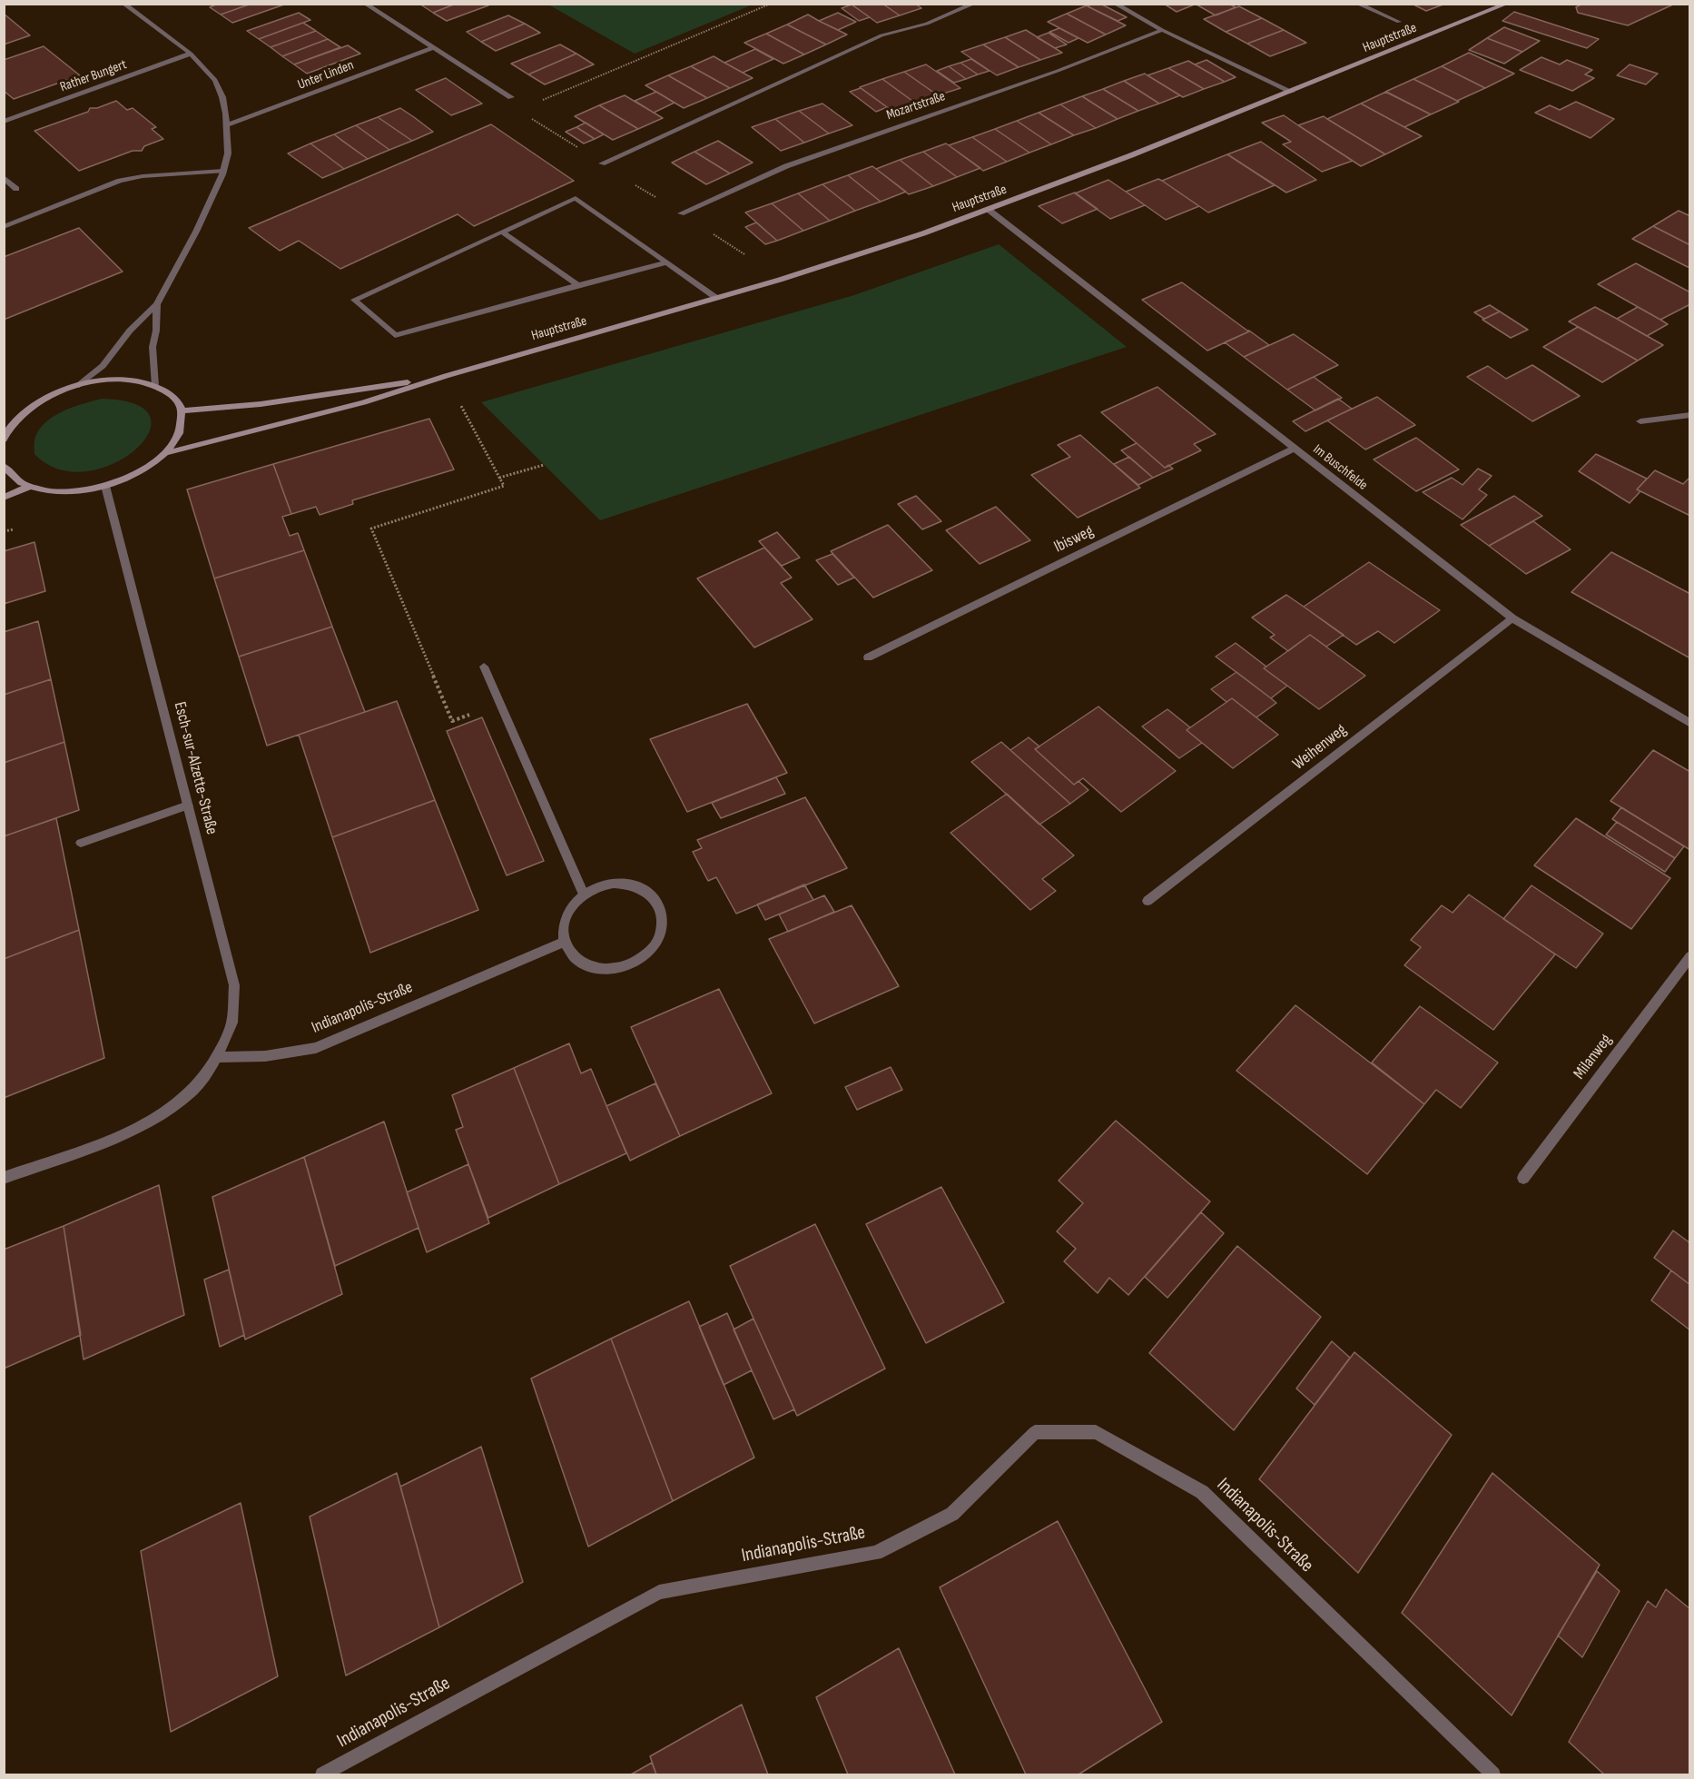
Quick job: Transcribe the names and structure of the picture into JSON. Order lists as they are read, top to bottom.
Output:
{
  "streets": {
    "street": [
      "Hauptstraße",
      "Unter Linden",
      "Rather Bungert",
      "Mozartstraße",
      "Im Buschfelde",
      "Ibisweg",
      "Weihenweg",
      "Esch-sur-Alzette-Straße",
      "Indianapolis-Straße",
      "Milanweg"
    ]
  },
  "crossings": [
    ["Hauptstraße", "Im Buschfelde"],
    ["Im Buschfelde", "Ibisweg"],
    ["Im Buschfelde", "Weihenweg"],
    ["Esch-sur-Alzette-Straße", "Indianapolis-Straße"]
  ]
}
